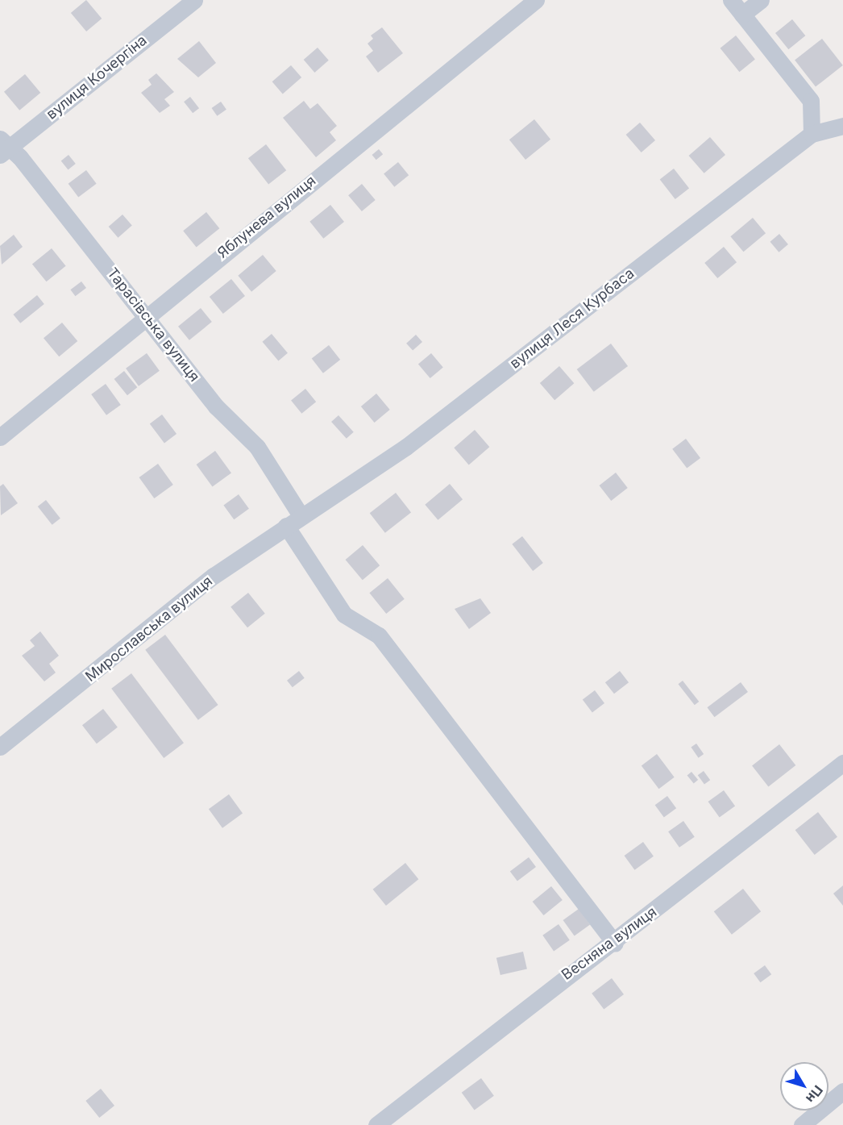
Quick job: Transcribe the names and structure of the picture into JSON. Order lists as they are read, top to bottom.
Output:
{
  "streets": {
    "street": [
      "вулиця Кочергіна",
      "Яблунева вулиця",
      "вулиця Леся Курбаса",
      "Тарасівська вулиця",
      "Мирославська вулиця",
      "Весняна вулиця"
    ]
  },
  "crossings": [
    ["вулиця Кочергіна", "Тарасівська вулиця"],
    ["Яблунева вулиця", "Тарасівська вулиця"],
    ["вулиця Леся Курбаса", "Тарасівська вулиця"],
    ["вулиця Леся Курбаса", "Мирославська вулиця"],
    ["Тарасівська вулиця", "Мирославська вулиця"]
  ],
  "north": "bottom right"
}
